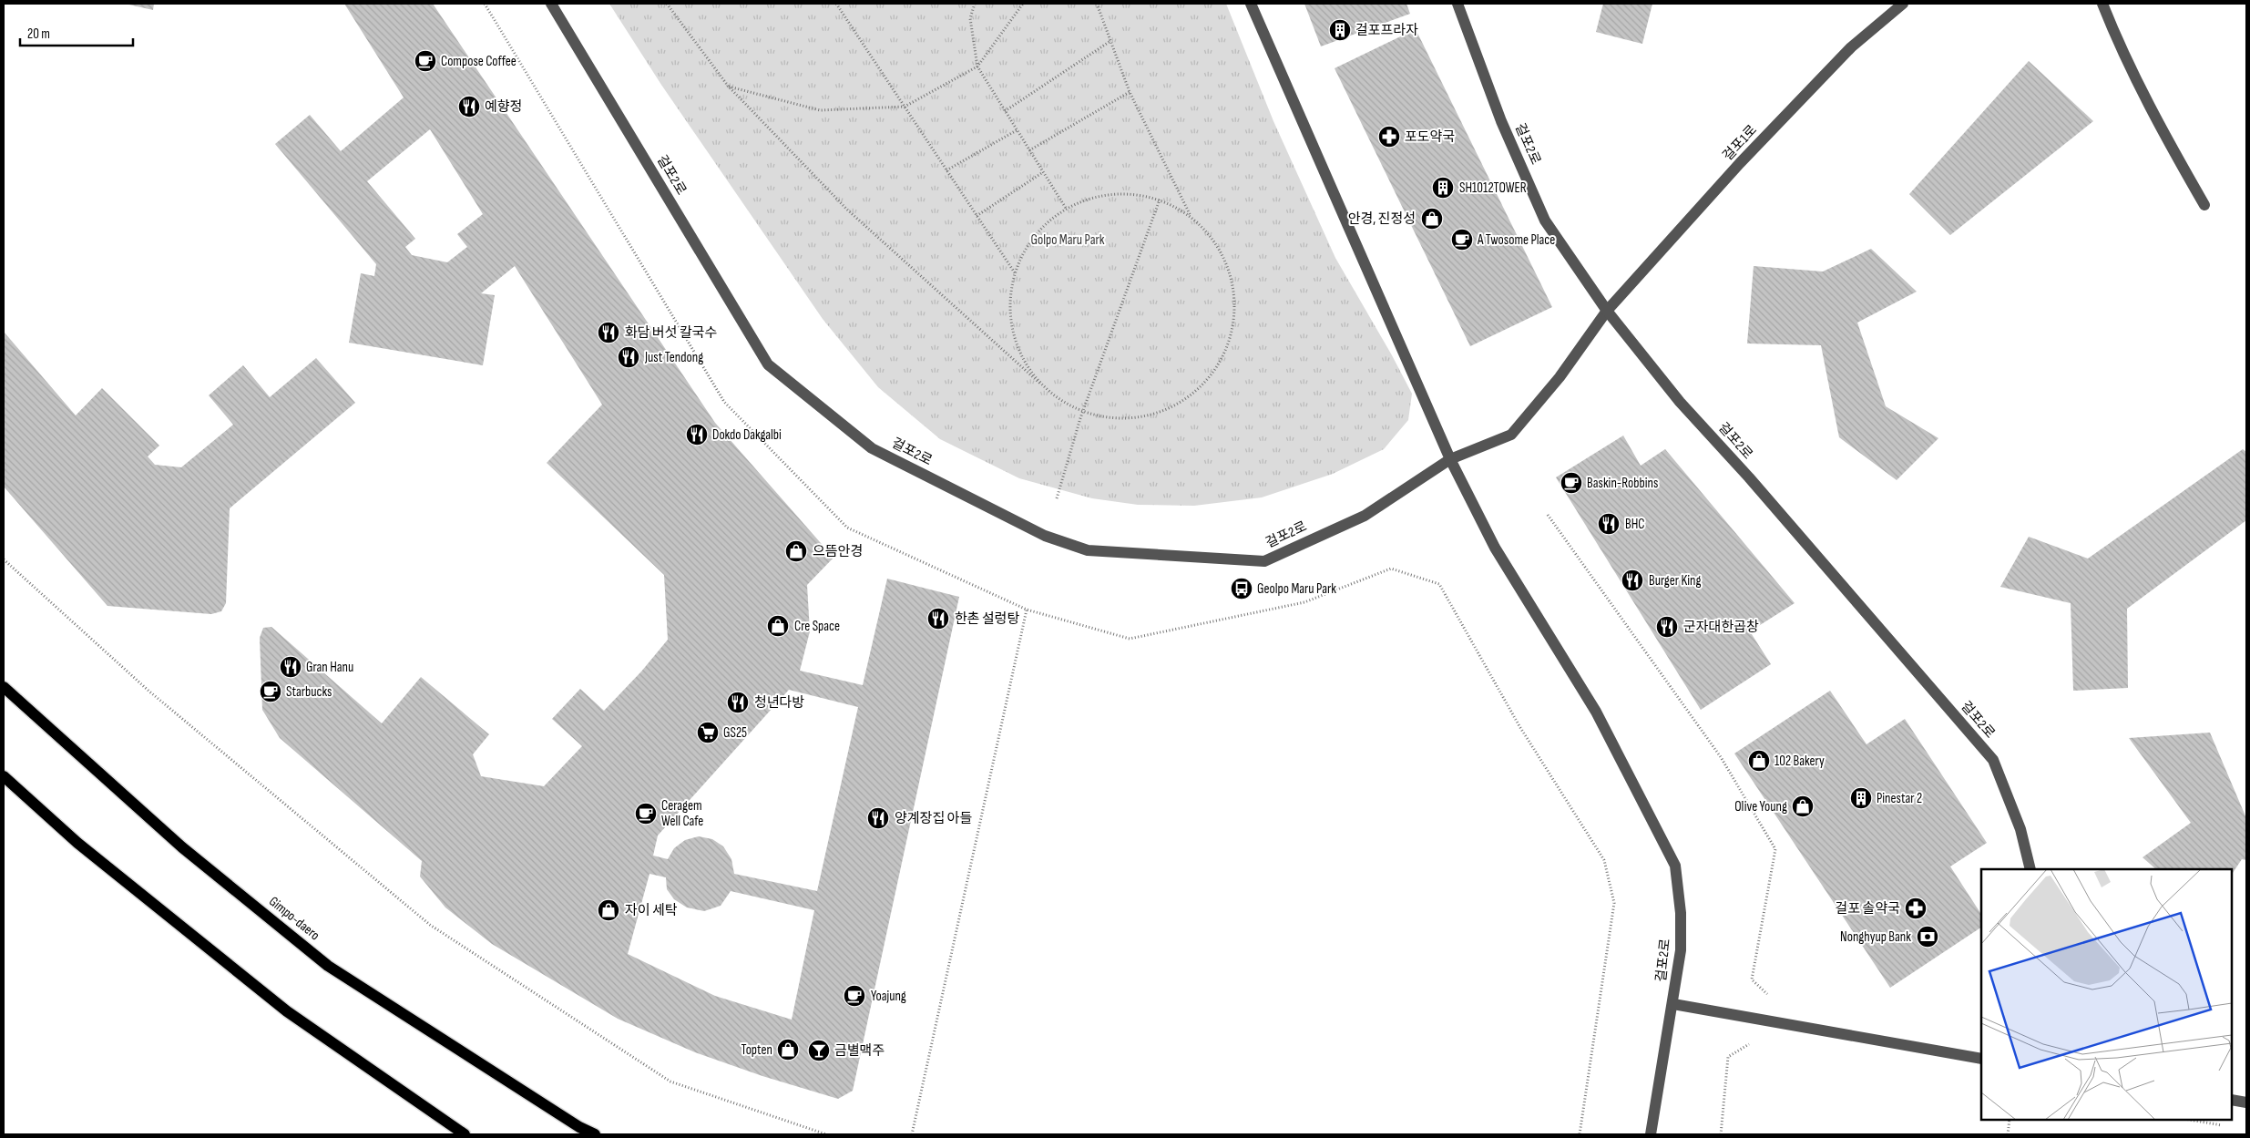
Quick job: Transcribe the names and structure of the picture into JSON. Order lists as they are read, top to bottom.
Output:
{
  "streets": {
    "main road": ["Gimpo-daero"],
    "street": ["걸포1로", "걸포2로"]
  },
  "crossings": [
    ["걸포1로", "걸포2로"]
  ],
  "parks": ["Golpo Maru Park"],
  "places": {
    "building": ["걸포프라자", "SH1012TOWER", "Pinestar 2"],
    "cafe": [
      "Compose Coffee",
      "A Twosome Place",
      "Baskin-Robbins",
      "Starbucks",
      "Ceragem Well Cafe",
      "Yoajung"
    ],
    "restaurant": [
      "예향정",
      "화담 버섯 칼국수",
      "Just Tendong",
      "Dokdo Dakgalbi",
      "BHC",
      "Burger King",
      "한촌 설렁탕",
      "군자대한곱창",
      "Gran Hanu",
      "청년다방",
      "양계장집 아들"
    ],
    "pharmacy": ["포도약국", "걸포 솔약국"],
    "shop": [
      "안경, 진정성",
      "으뜸안경",
      "Cre Space",
      "102 Bakery",
      "Olive Young",
      "자이 세탁",
      "Topten"
    ],
    "bus stop": ["Geolpo Maru Park"],
    "supermarket": ["GS25"],
    "bank": ["Nonghyup Bank"],
    "bar": ["금별맥주"]
  },
  "scale_bar": "20 m"
}
